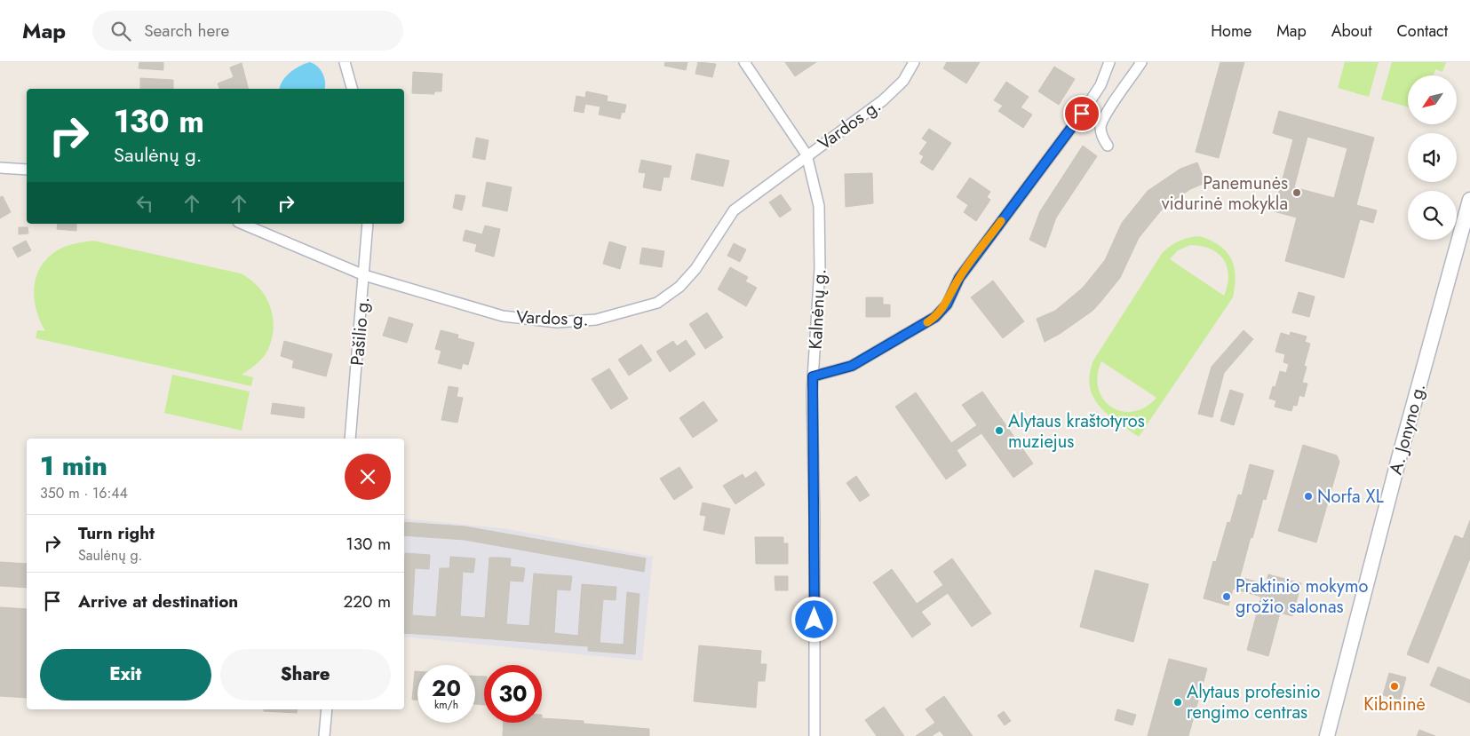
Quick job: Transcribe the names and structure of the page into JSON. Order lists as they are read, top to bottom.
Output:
{
  "streets": {
    "street": [
      "Vardos g.",
      "Kalnėnų g.",
      "Pašilio g.",
      "A. Jonyno g."
    ]
  },
  "crossings": [
    ["Vardos g.", "Kalnėnų g."],
    ["Vardos g.", "Pašilio g."]
  ],
  "places": [
    "Panemunės vidurinė mokykla",
    "Alytaus kraštotyros muziejus",
    "Norfa XL",
    "Praktinio mokymo grožio salonas",
    "Kibininė",
    "Alytaus profesinio rengimo centras"
  ],
  "north": "bottom left",
  "page": {
    "header": "Map",
    "search": "Search here",
    "nav": [
      "Home",
      "Map",
      "About",
      "Contact"
    ],
    "turn": ["130 m", "Saulėnų g."],
    "heading": ["1 min", "350 m · 16:44"],
    "list": [
      {
        "name": "Turn right",
        "note": "Saulėnų g.",
        "value": "130 m"
      },
      {
        "name": "Arrive at destination",
        "value": "220 m"
      }
    ],
    "buttons": ["Exit", "Share"],
    "speed": "20 km/h",
    "limit": "30"
  }
}
